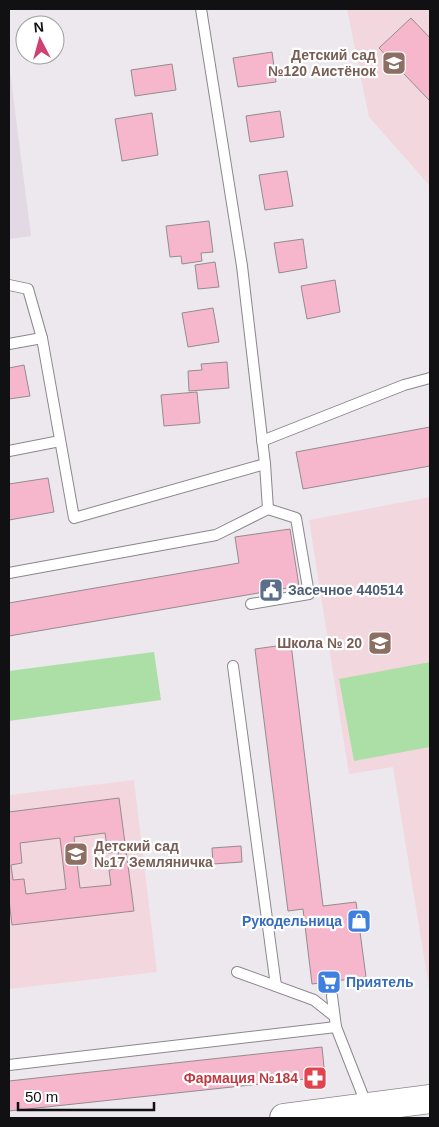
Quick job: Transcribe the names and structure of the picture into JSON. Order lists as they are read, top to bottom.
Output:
{
  "places": {
    "school or university": ["Детский сад №120 Аистёнок", "Школа № 20", "Детский сад №17 Земляничка"],
    "public building": ["Засечное 440514"],
    "shop": ["Рукодельница"],
    "supermarket": ["Приятель"],
    "pharmacy": ["Фармация №184"]
  },
  "scale_bar": "50 m",
  "north": "top"
}
